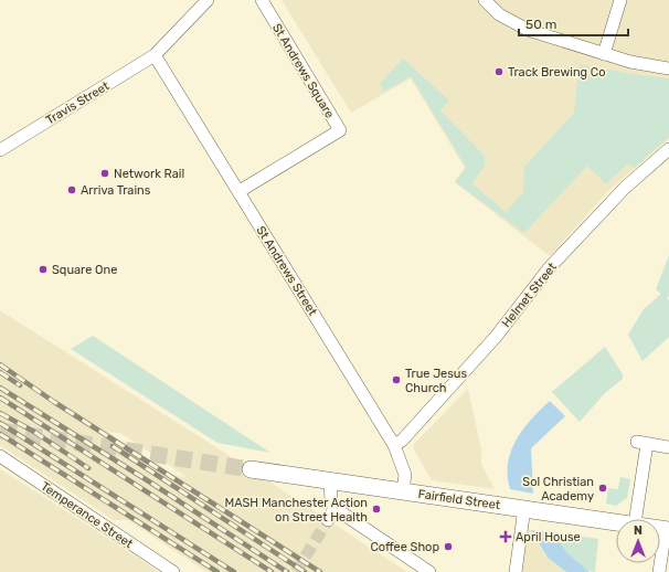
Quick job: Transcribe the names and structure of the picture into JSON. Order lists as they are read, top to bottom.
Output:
{
  "streets": {
    "main road": ["Fairfield Street"],
    "street": [
      "St Andrews Square",
      "Travis Street",
      "St Andrews Street",
      "Helmet Street",
      "Temperance Street"
    ]
  },
  "crossings": [
    ["St Andrews Square", "St Andrews Street"],
    ["Travis Street", "St Andrews Street"],
    ["St Andrews Street", "Helmet Street"],
    ["St Andrews Street", "Fairfield Street"]
  ],
  "places": {
    "other": [
      "Track Brewing Co",
      "Network Rail",
      "Arriva Trains",
      "Square One",
      "True Jesus Church",
      "Sol Christian Academy",
      "MASH Manchester Action on Street Health",
      "Coffee Shop"
    ],
    "health": ["April House"]
  },
  "scale_bar": "50 m",
  "north": "top"
}
